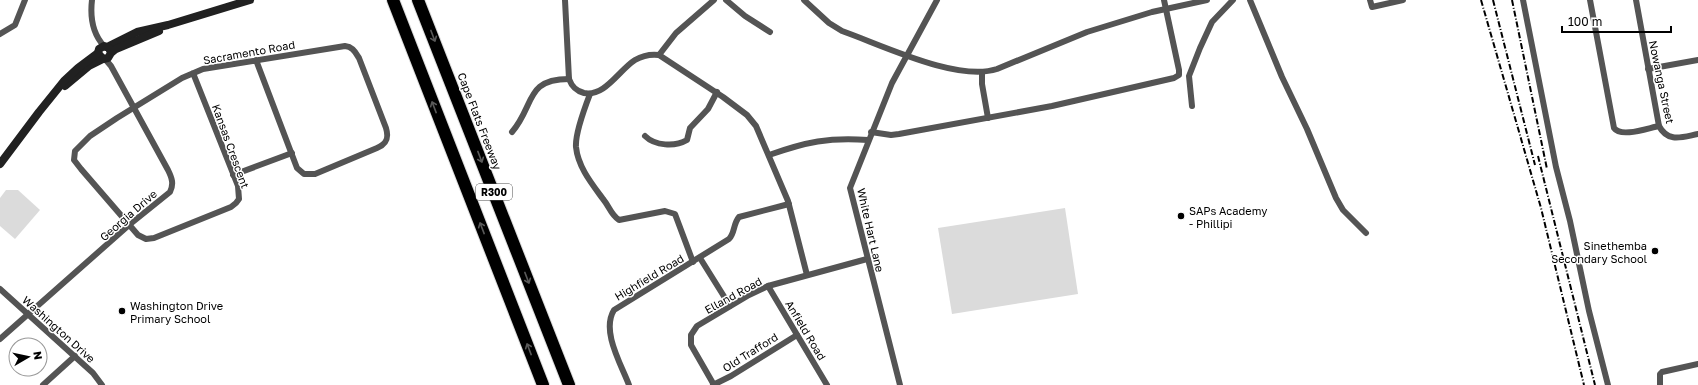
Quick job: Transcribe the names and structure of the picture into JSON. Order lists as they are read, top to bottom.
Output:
{
  "streets": {
    "highway": ["Cape Flats Freeway", "R300"],
    "street": [
      "Sacramento Road",
      "Nowanga Street",
      "Kansas Crescent",
      "Georgia Drive",
      "White Hart Lane",
      "Highfield Road",
      "Elland Road",
      "Washington Drive",
      "Anfield Road",
      "Old Trafford"
    ]
  },
  "crossings": [
    ["Sacramento Road", "Kansas Crescent"],
    ["Sacramento Road", "Georgia Drive"],
    ["Kansas Crescent", "Georgia Drive"],
    ["Georgia Drive", "Washington Drive"],
    ["White Hart Lane", "Elland Road"],
    ["Elland Road", "Anfield Road"],
    ["Elland Road", "Old Trafford"],
    ["Anfield Road", "Old Trafford"]
  ],
  "places": ["SAPs Academy - Phillipi", "Sinethemba Secondary School", "Washington Drive Primary School"],
  "scale_bar": "100 m",
  "north": "right"
}
